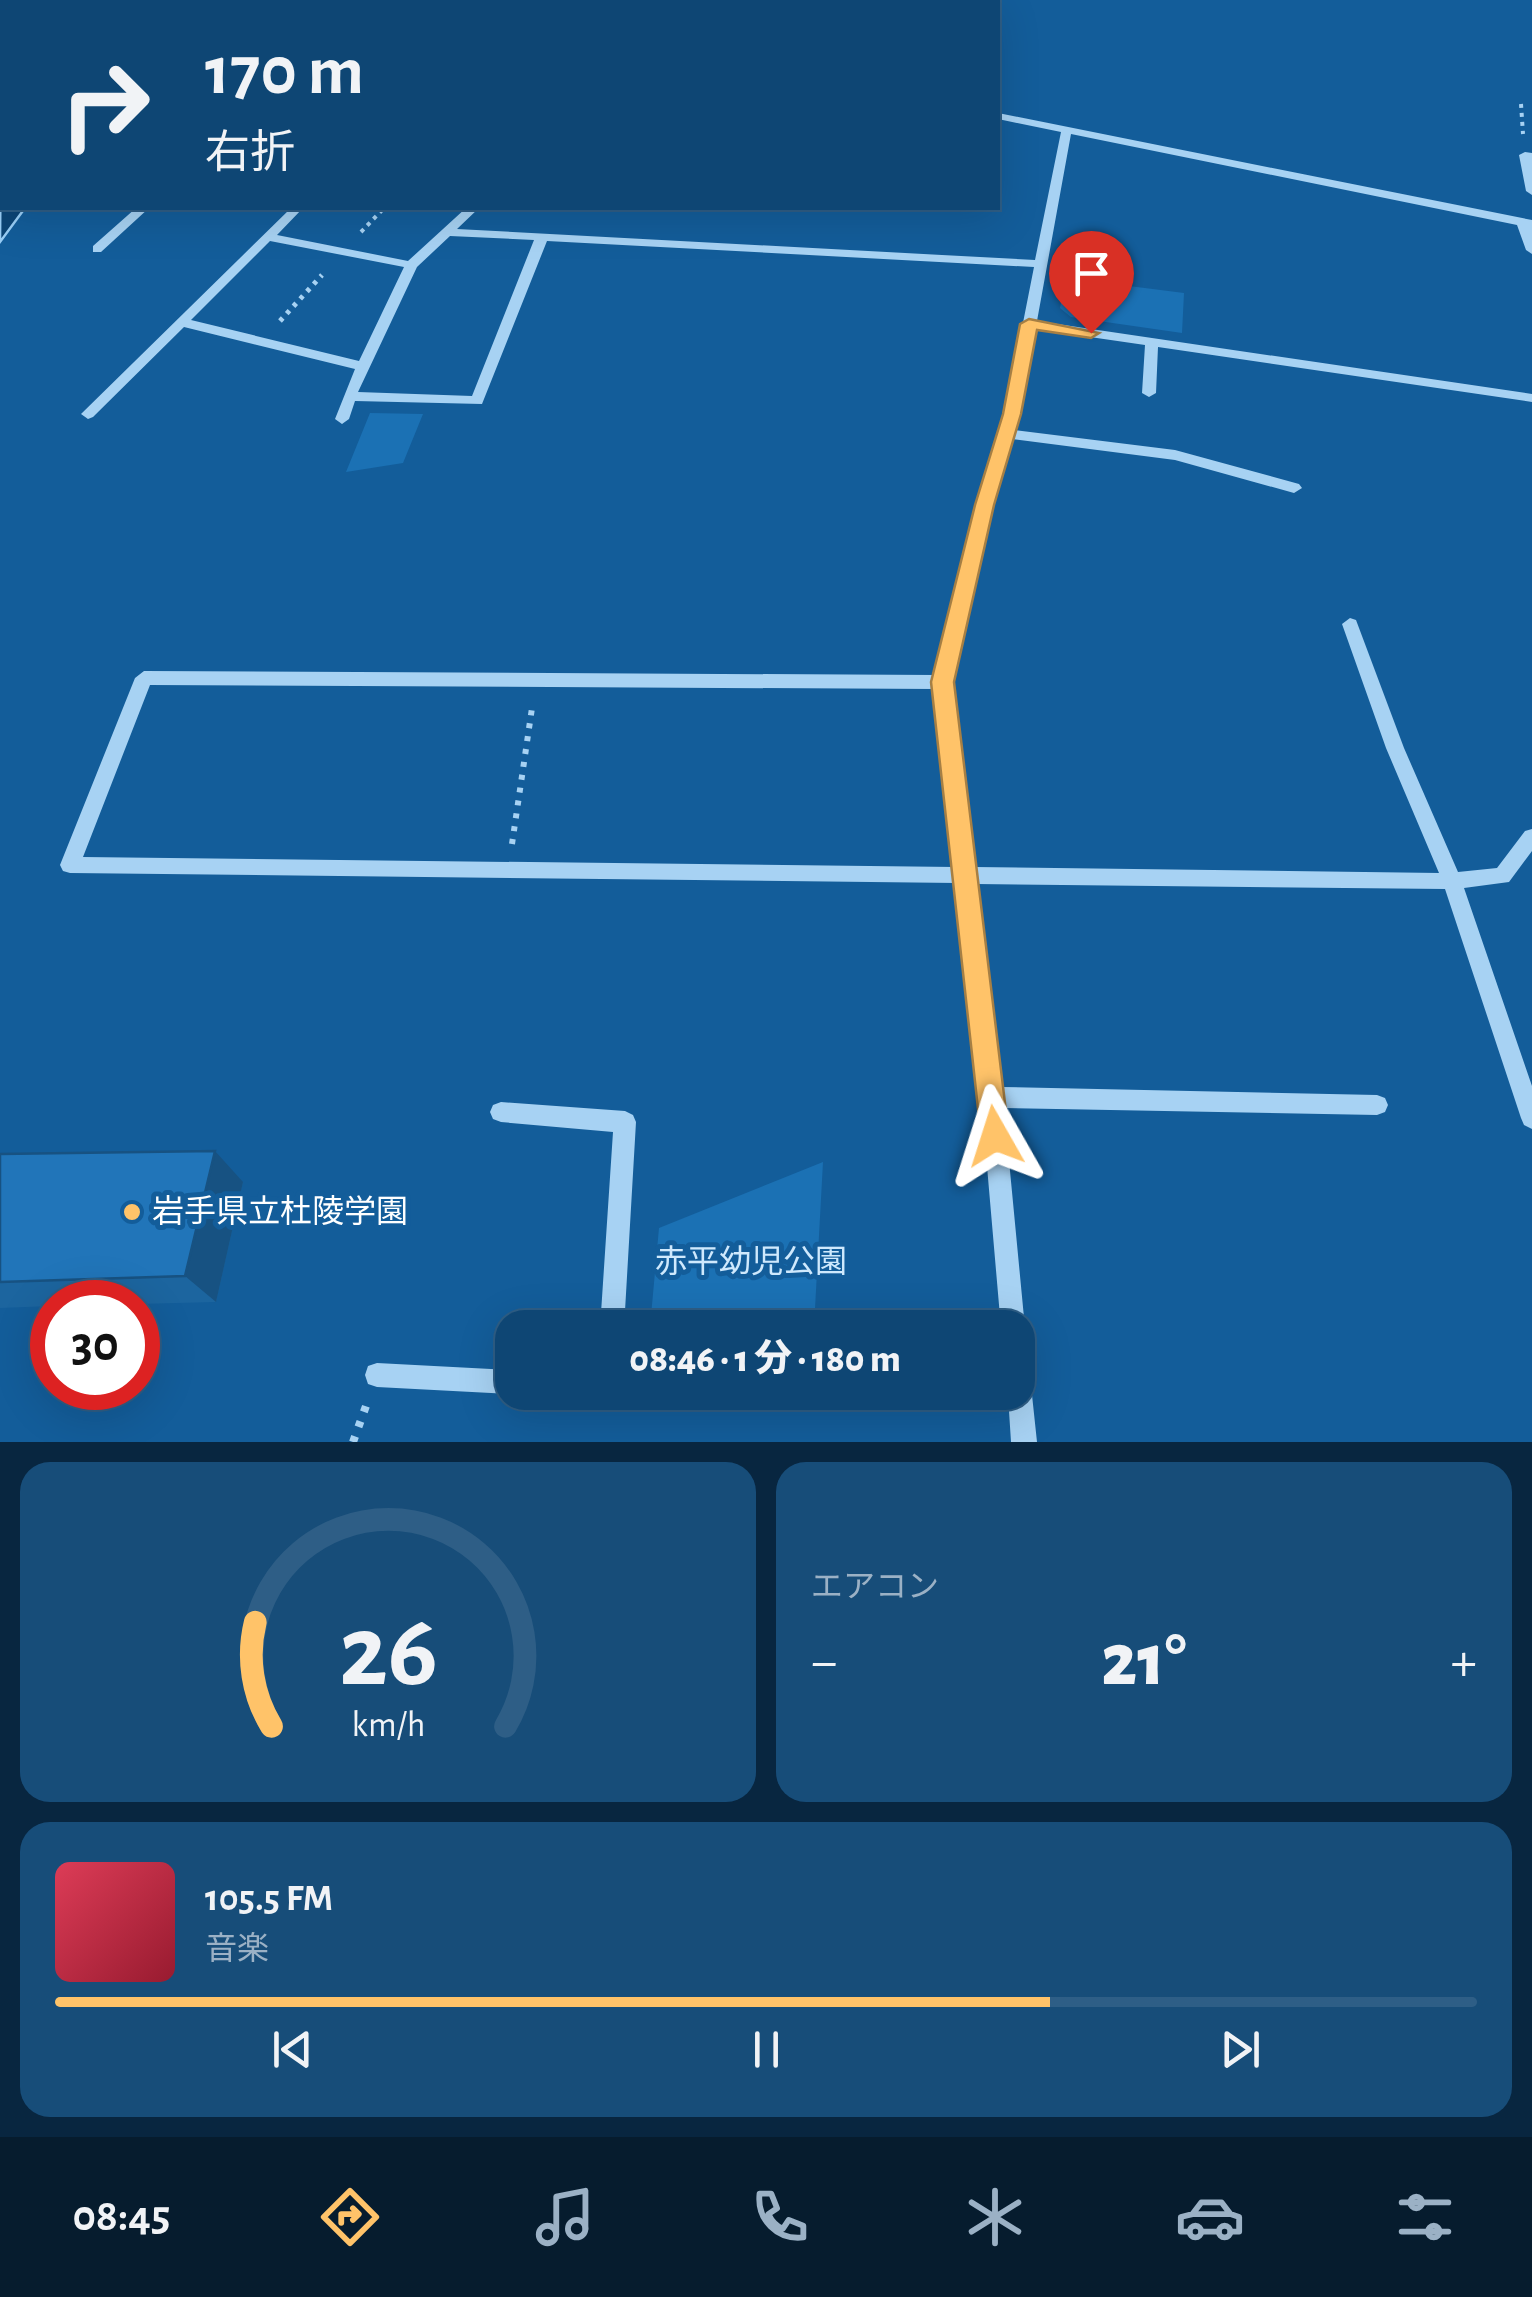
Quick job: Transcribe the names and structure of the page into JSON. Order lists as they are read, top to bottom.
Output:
{
  "parks": ["赤平幼児公園"],
  "places": ["岩手県立杜陵学園"],
  "page": {
    "turn": ["170 m", "右折"],
    "limit": "30",
    "trip": "08:46 · 1 分 · 180 m",
    "tile": "エアコン",
    "heat": ["−", "21°", "+"],
    "song": ["105.5 FM", "音楽"],
    "tabs": "08:45",
    "gauge": ["26", "km/h"]
  }
}
